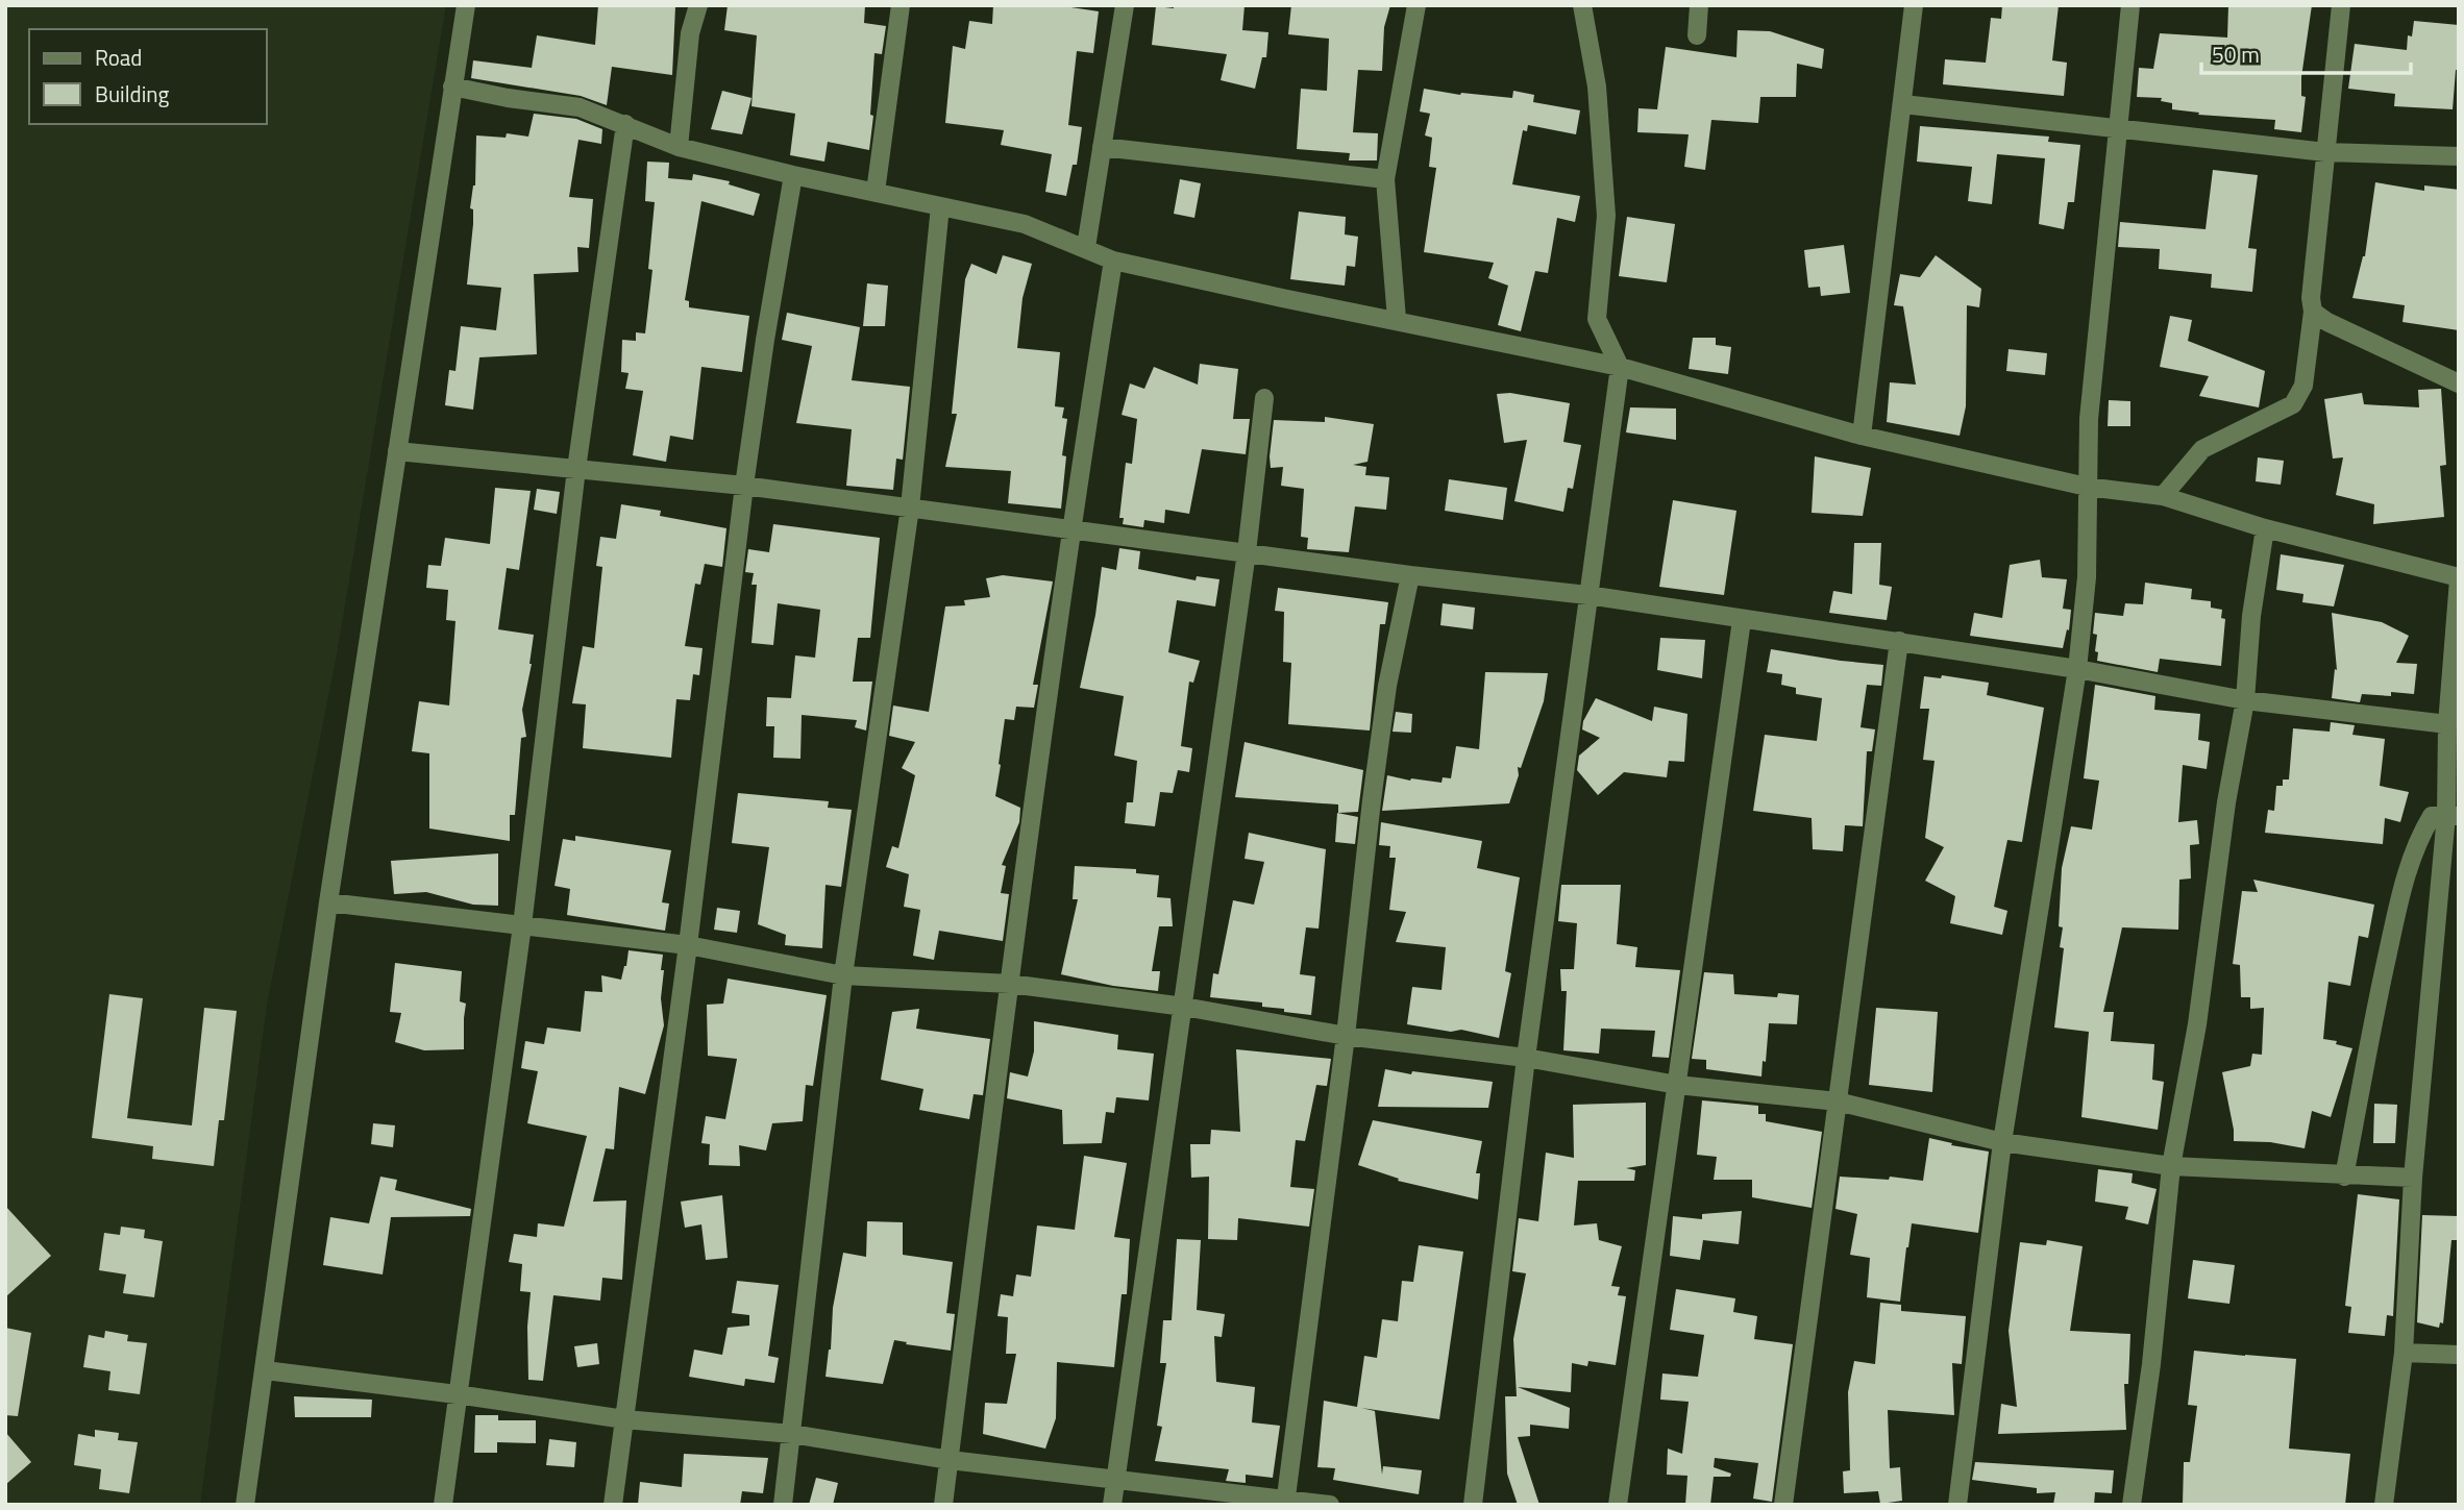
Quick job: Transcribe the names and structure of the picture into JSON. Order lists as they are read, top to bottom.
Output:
{
  "legend": ["Road", "Building"],
  "scale_bar": "50 m"
}
